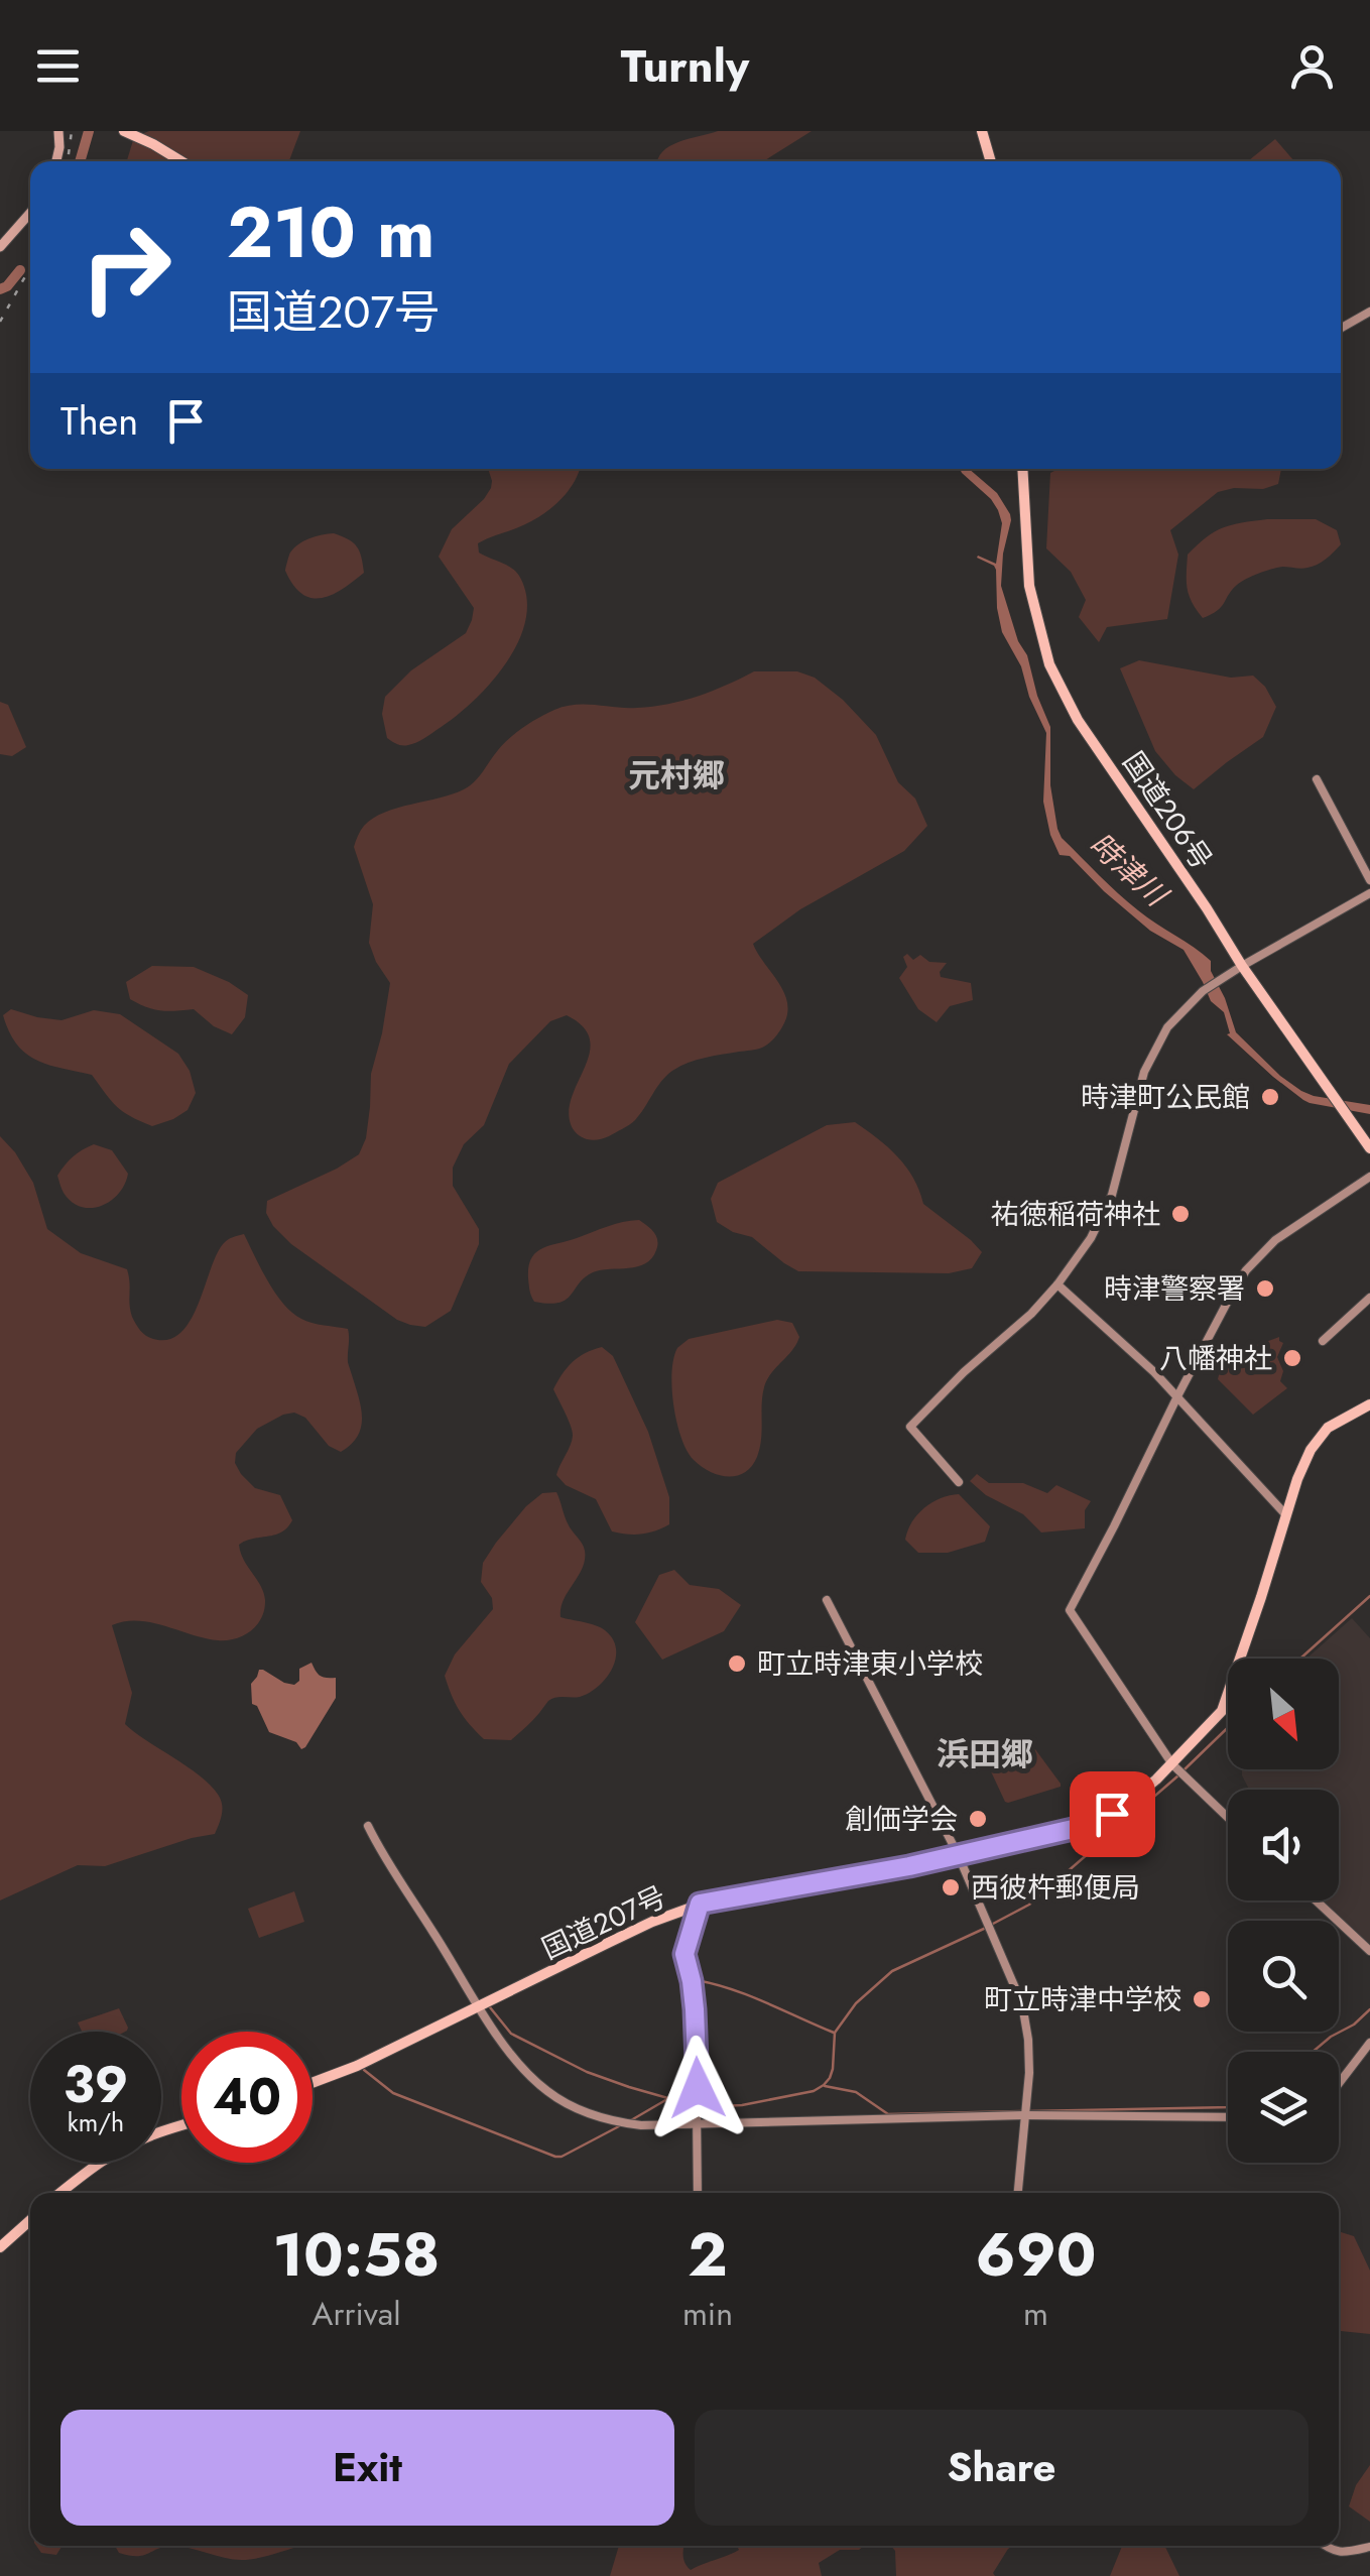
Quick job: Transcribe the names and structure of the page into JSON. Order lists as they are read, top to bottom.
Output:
{
  "streets": {
    "highway": ["国道206号", "国道207号"]
  },
  "districts": ["元村郷", "浜田郷"],
  "water": ["時津川"],
  "places": [
    "時津町公民館",
    "祐徳稲荷神社",
    "時津警察署",
    "八幡神社",
    "町立時津東小学校",
    "創価学会",
    "西彼杵郵便局",
    "町立時津中学校"
  ],
  "north": "bottom right",
  "page": {
    "header": "Turnly",
    "turn": ["210 m", "国道207号"],
    "then": "Then",
    "speed": "39 km/h",
    "limit": "40",
    "eta": [
      "10:58",
      "Arrival",
      "2",
      "min",
      "690",
      "m"
    ],
    "buttons": ["Exit", "Share"]
  }
}
